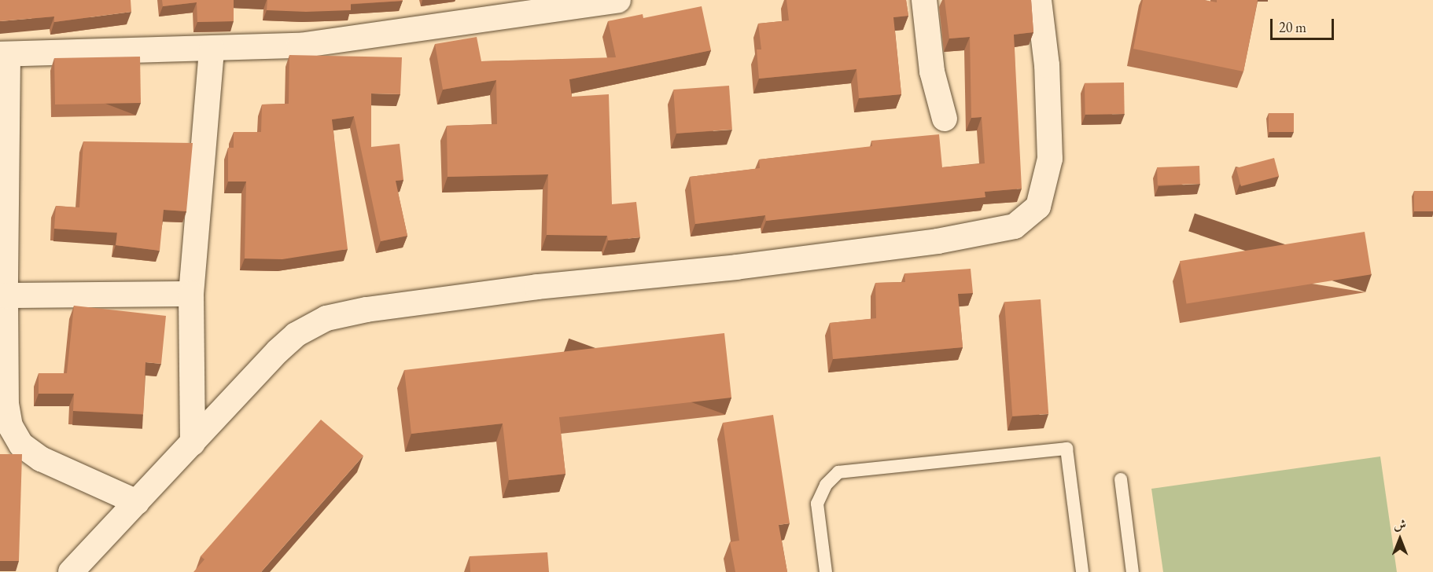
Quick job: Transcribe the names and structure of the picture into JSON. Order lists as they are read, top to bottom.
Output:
{
  "scale_bar": "20 m",
  "north": "top"
}
